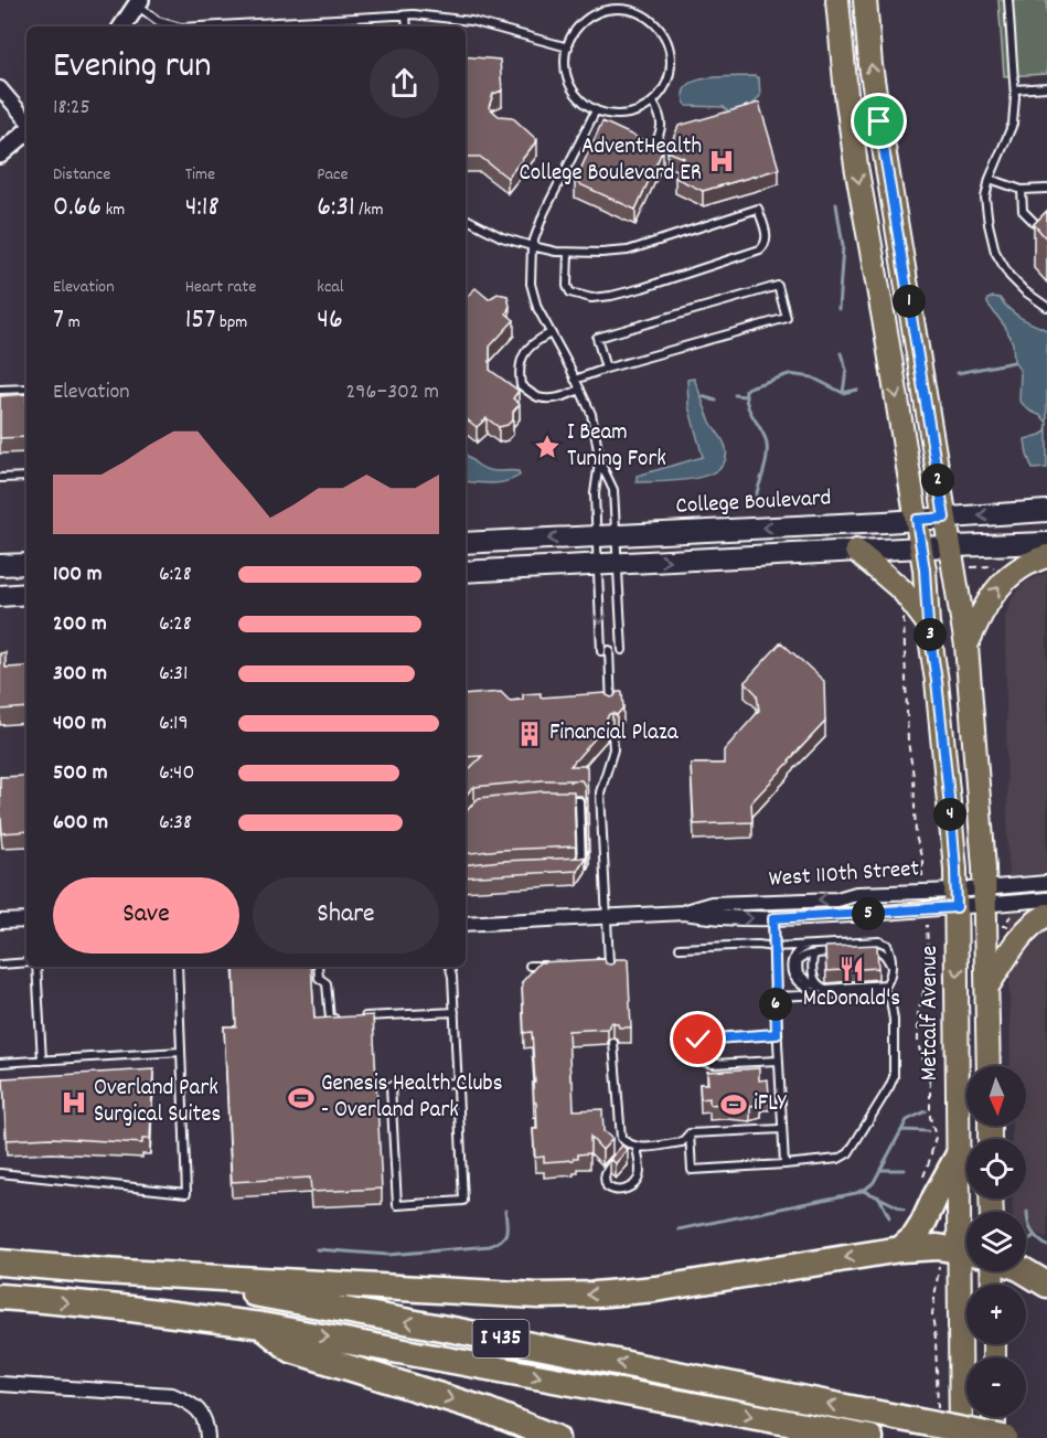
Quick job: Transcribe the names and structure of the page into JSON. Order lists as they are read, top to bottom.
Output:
{
  "streets": {
    "highway": ["I 435"],
    "main road": ["College Boulevard", "Metcalf Avenue"],
    "street": ["West 110th Street"]
  },
  "crossings": [
    ["College Boulevard", "Metcalf Avenue"],
    ["West 110th Street", "Metcalf Avenue"]
  ],
  "places": {
    "hospital": ["AdventHealth College Boulevard ER", "Overland Park Surgical Suites"],
    "place": ["I Beam Tuning Fork"],
    "building": ["Financial Plaza"],
    "restaurant": ["McDonald's"],
    "sports": ["Genesis Health Clubs - Overland Park", "iFLY"]
  },
  "north": "bottom",
  "page": {
    "heading": ["Evening run", "18:25"],
    "stats": [
      ["Distance", "0.66 km"],
      ["Time", "4:18"],
      ["Pace", "6:31 /km"],
      ["Elevation", "7 m"],
      ["Heart rate", "157 bpm"],
      ["kcal", "46"]
    ],
    "pins": [
      "1",
      "2",
      "3",
      "4",
      "5",
      "6"
    ],
    "chart": ["Elevation", "296–302 m"],
    "list": [
      {
        "name": "100 m",
        "note": "6:28"
      },
      {
        "name": "200 m",
        "note": "6:28"
      },
      {
        "name": "300 m",
        "note": "6:31"
      },
      {
        "name": "400 m",
        "note": "6:19"
      },
      {
        "name": "500 m",
        "note": "6:40"
      },
      {
        "name": "600 m",
        "note": "6:38"
      }
    ],
    "buttons": ["Save", "Share"],
    "map_buttons": ["+", "−"]
  }
}
